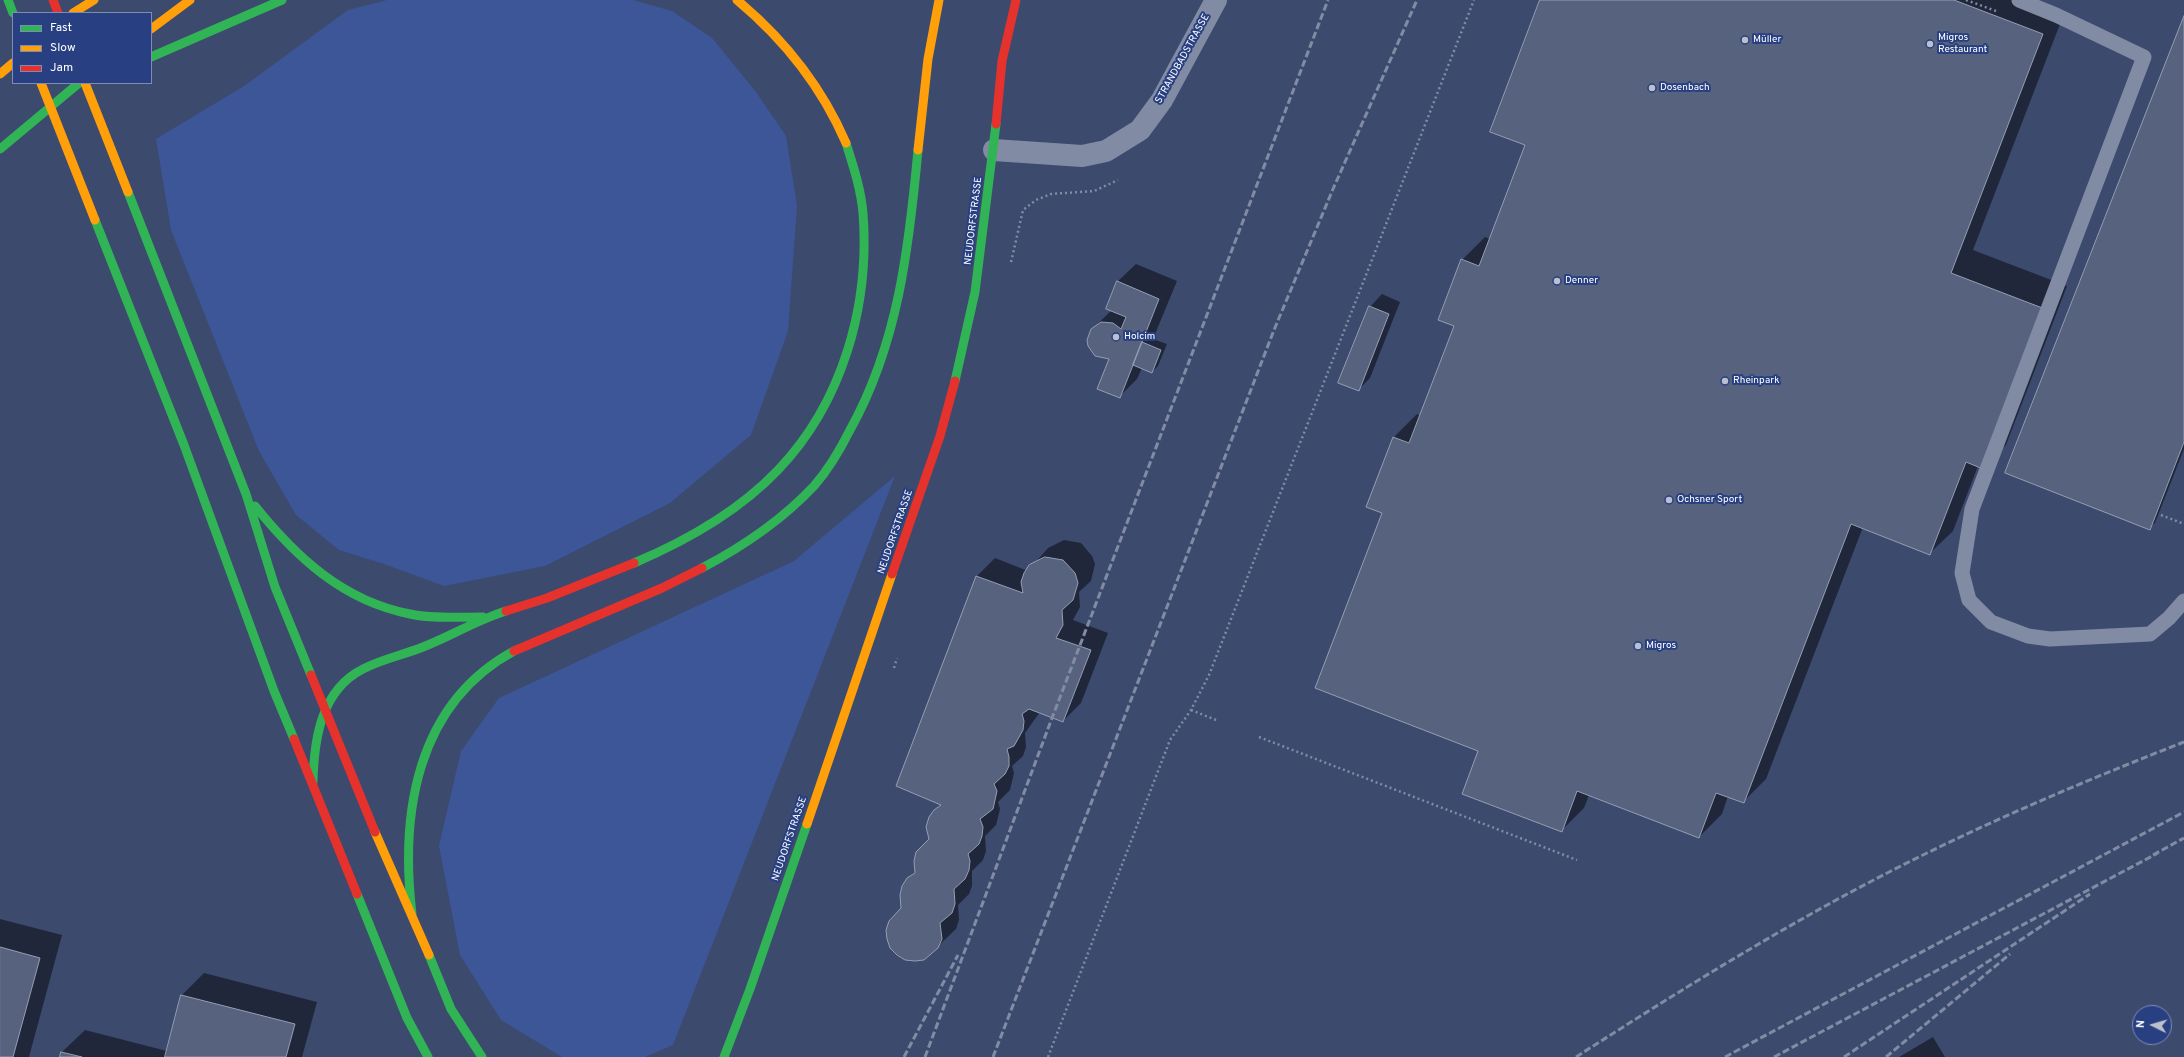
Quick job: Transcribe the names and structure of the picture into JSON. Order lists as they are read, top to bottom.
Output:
{
  "streets": {
    "main road": ["NEUDORFSTRASSE"],
    "street": ["STRANDBADSTRASSE"]
  },
  "crossings": [
    ["STRANDBADSTRASSE", "NEUDORFSTRASSE"]
  ],
  "places": [
    "Müller",
    "Migros Restaurant",
    "Dosenbach",
    "Denner",
    "Holcim",
    "Rheinpark",
    "Ochsner Sport",
    "Migros"
  ],
  "legend": ["Fast", "Slow", "Jam"],
  "north": "left"
}
